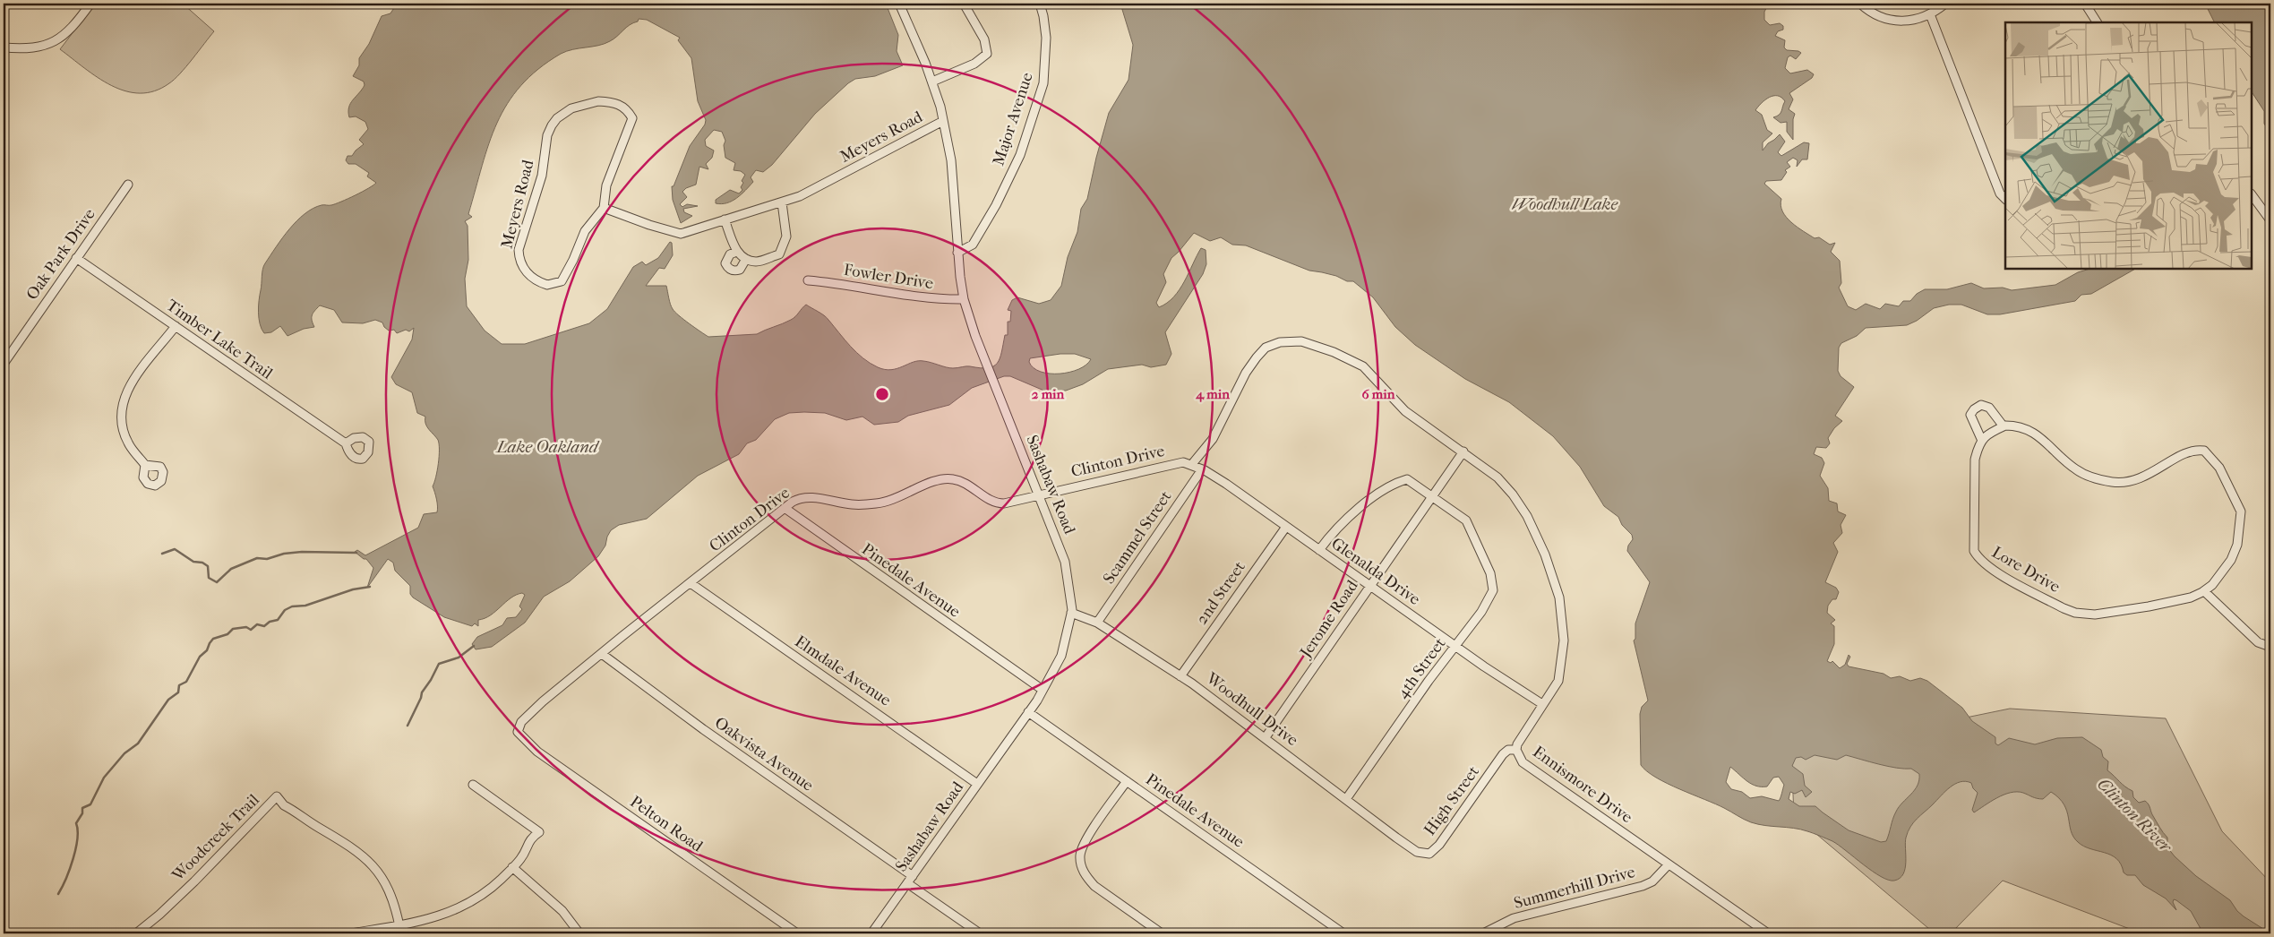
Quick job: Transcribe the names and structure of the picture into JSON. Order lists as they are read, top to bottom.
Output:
{
  "streets": {
    "street": [
      "Major Avenue",
      "Meyers Road",
      "Oak Park Drive",
      "Fowler Drive",
      "Timber Lake Trail",
      "Clinton Drive",
      "Sashabaw Road",
      "Scammel Street",
      "Lore Drive",
      "Glenalda Drive",
      "Pinedale Avenue",
      "2nd Street",
      "Jerome Road",
      "4th Street",
      "Elmdale Avenue",
      "Woodhull Drive",
      "Oakvista Avenue",
      "Ennismore Drive",
      "High Street",
      "Pelton Road",
      "Woodcreek Trail",
      "Summerhill Drive"
    ]
  },
  "crossings": [
    ["Major Avenue", "Sashabaw Road"],
    ["Meyers Road", "Sashabaw Road"],
    ["Oak Park Drive", "Timber Lake Trail"],
    ["Fowler Drive", "Sashabaw Road"],
    ["Clinton Drive", "Sashabaw Road"],
    ["Clinton Drive", "Glenalda Drive"],
    ["Clinton Drive", "Pinedale Avenue"],
    ["Clinton Drive", "Elmdale Avenue"],
    ["Clinton Drive", "Oakvista Avenue"],
    ["Clinton Drive", "Ennismore Drive"],
    ["Clinton Drive", "Pelton Road"],
    ["Sashabaw Road", "Pinedale Avenue"],
    ["Sashabaw Road", "Elmdale Avenue"],
    ["Sashabaw Road", "Woodhull Drive"],
    ["Sashabaw Road", "Oakvista Avenue"],
    ["Scammel Street", "Glenalda Drive"],
    ["Scammel Street", "Woodhull Drive"],
    ["Glenalda Drive", "2nd Street"],
    ["Glenalda Drive", "Jerome Road"],
    ["Glenalda Drive", "4th Street"],
    ["Glenalda Drive", "Ennismore Drive"],
    ["2nd Street", "Woodhull Drive"],
    ["Jerome Road", "4th Street"],
    ["Jerome Road", "Woodhull Drive"],
    ["Jerome Road", "Ennismore Drive"],
    ["4th Street", "Woodhull Drive"],
    ["Woodhull Drive", "High Street"],
    ["Ennismore Drive", "High Street"],
    ["Ennismore Drive", "Summerhill Drive"]
  ],
  "water": ["Woodhull Lake", "Lake Oakland", "Clinton River"],
  "rings": ["2 min", "4 min", "6 min"]
}
